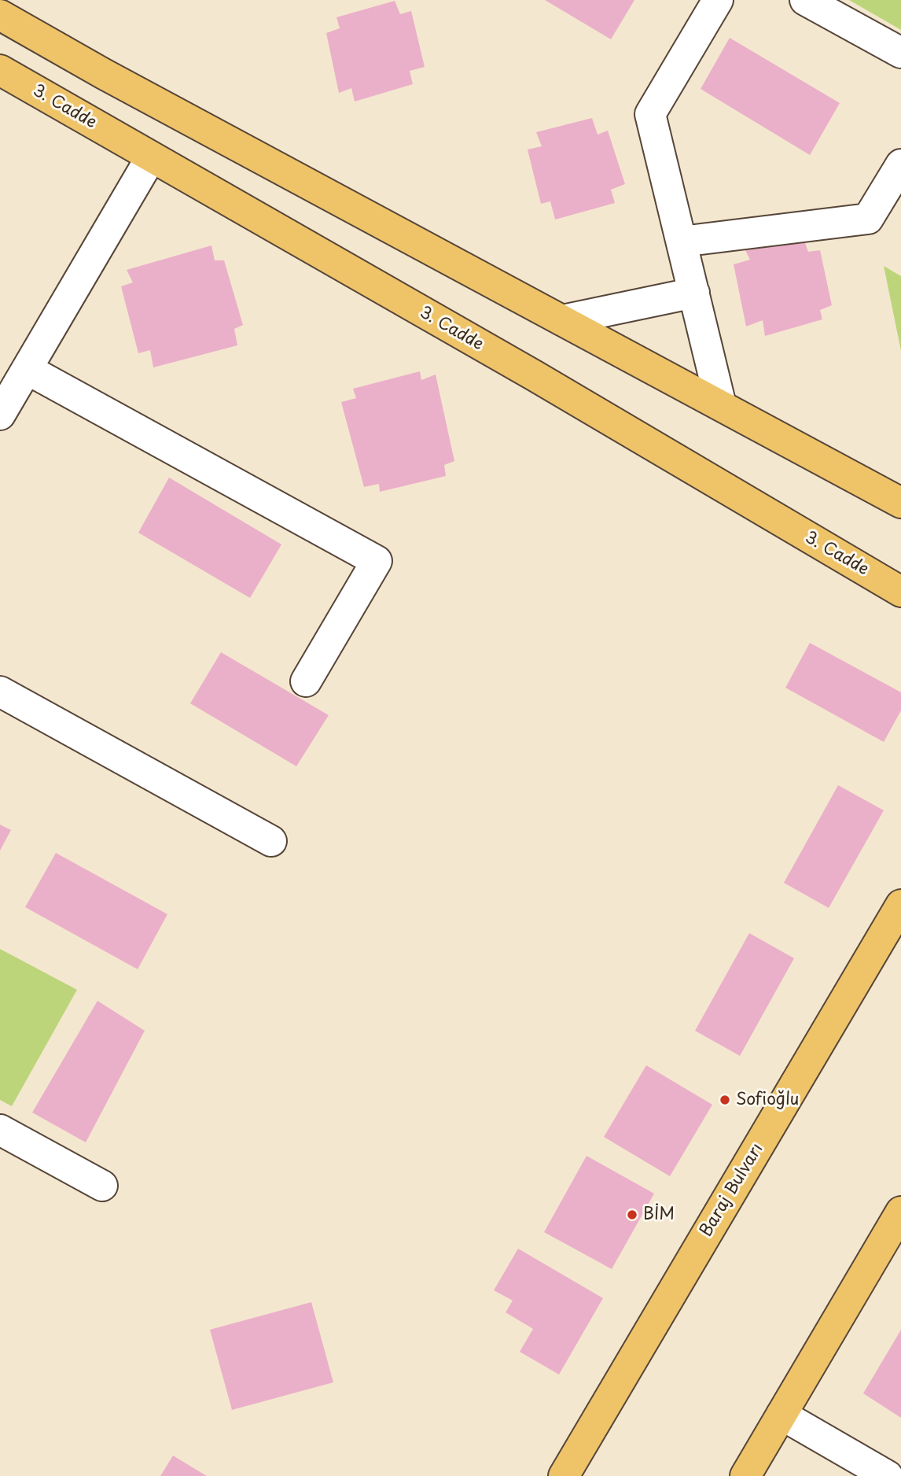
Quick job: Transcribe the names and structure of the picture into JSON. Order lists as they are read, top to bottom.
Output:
{
  "streets": {
    "main road": ["3. Cadde", "Baraj Bulvarı"]
  },
  "places": ["Sofioğlu", "BİM"]
}
